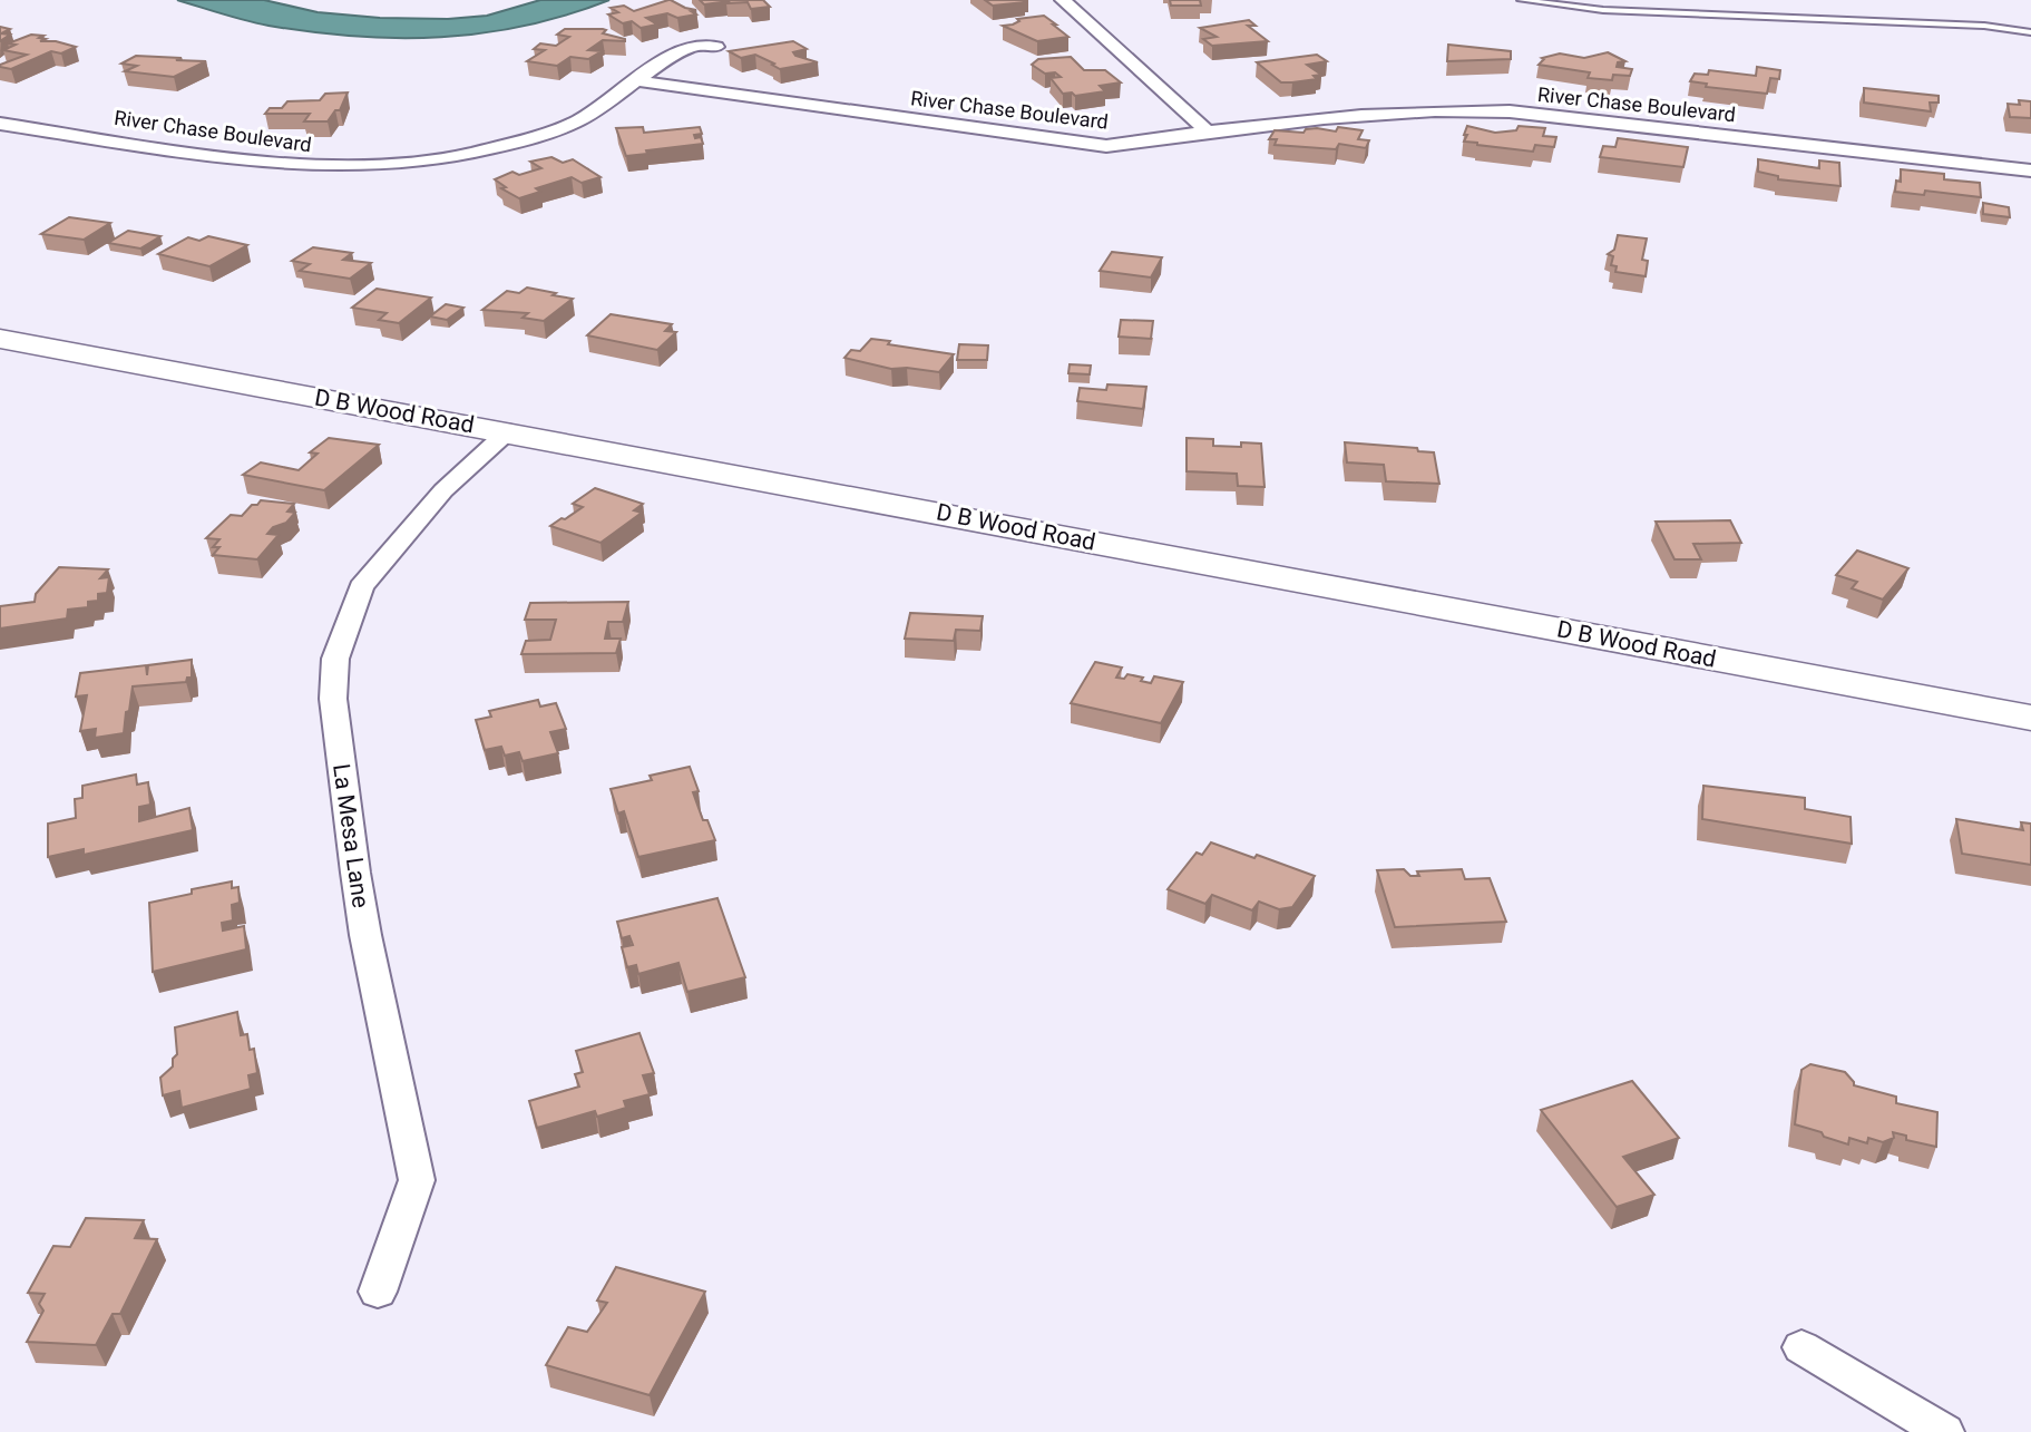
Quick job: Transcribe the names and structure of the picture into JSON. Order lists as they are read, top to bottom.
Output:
{
  "streets": {
    "main road": ["D B Wood Road"],
    "street": ["River Chase Boulevard", "La Mesa Lane"]
  },
  "crossings": [
    ["D B Wood Road", "La Mesa Lane"]
  ]
}
